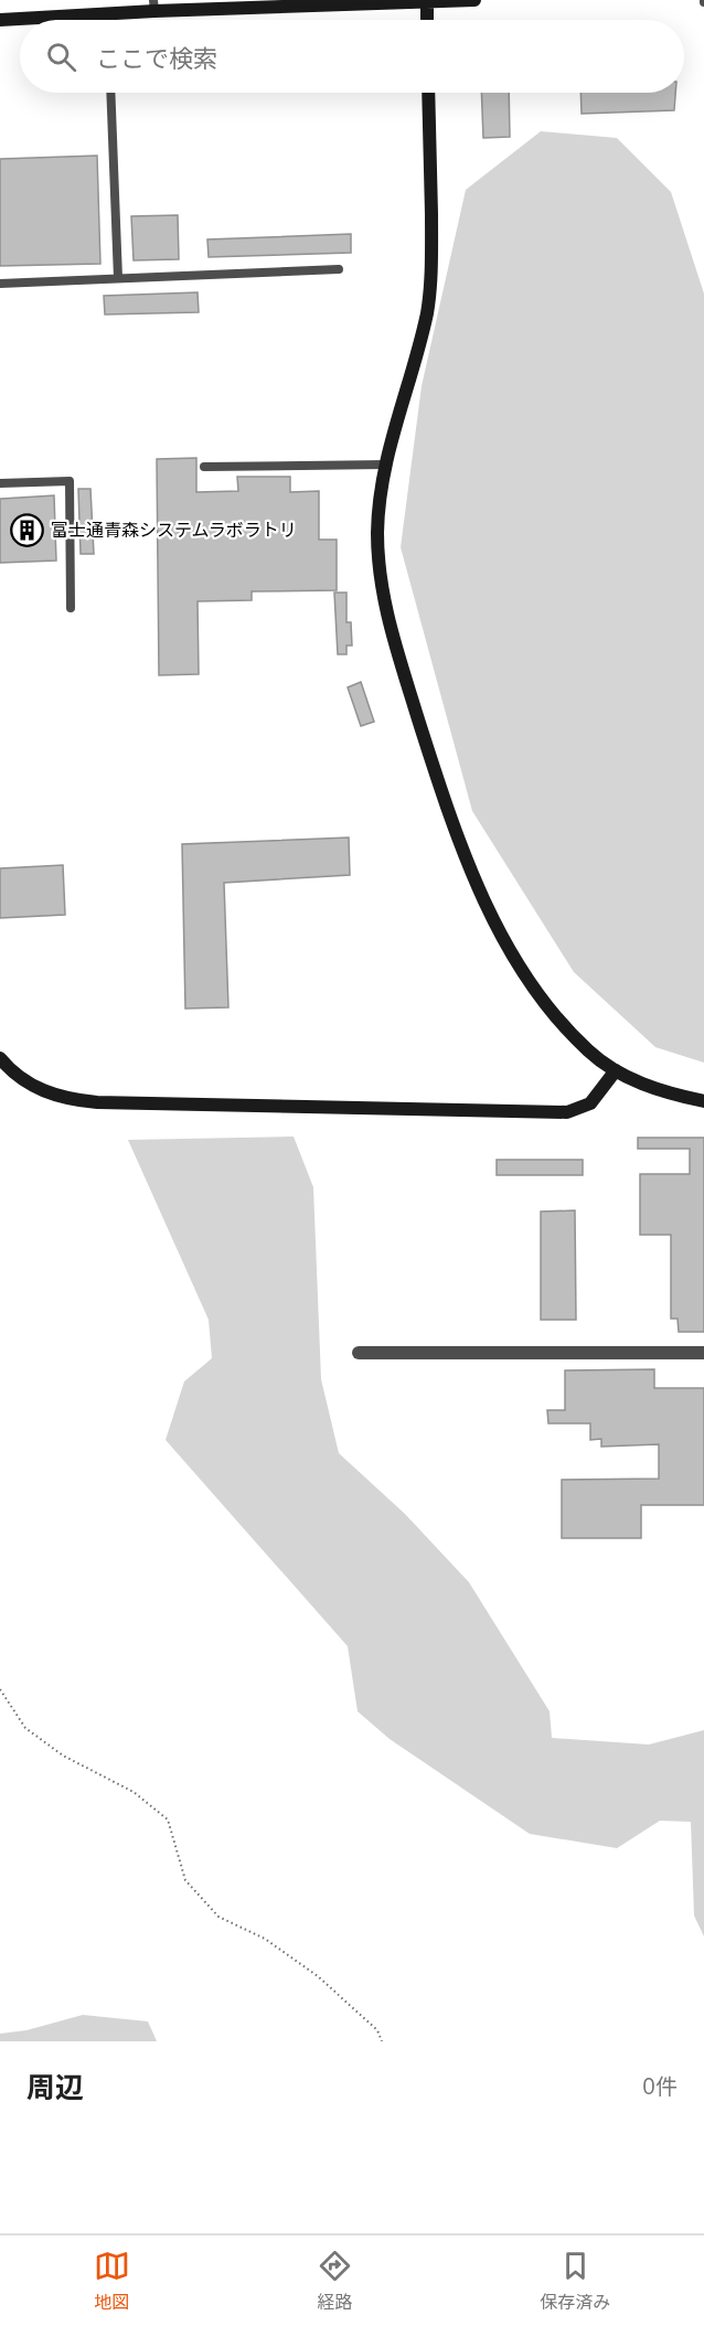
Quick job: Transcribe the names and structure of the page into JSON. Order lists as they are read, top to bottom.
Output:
{
  "places": {
    "building": ["富士通青森システムラボラトリ"]
  },
  "page": {
    "search": "ここで検索",
    "heading": ["周辺", "0件"],
    "nav": ["地図", "経路", "保存済み"]
  }
}
